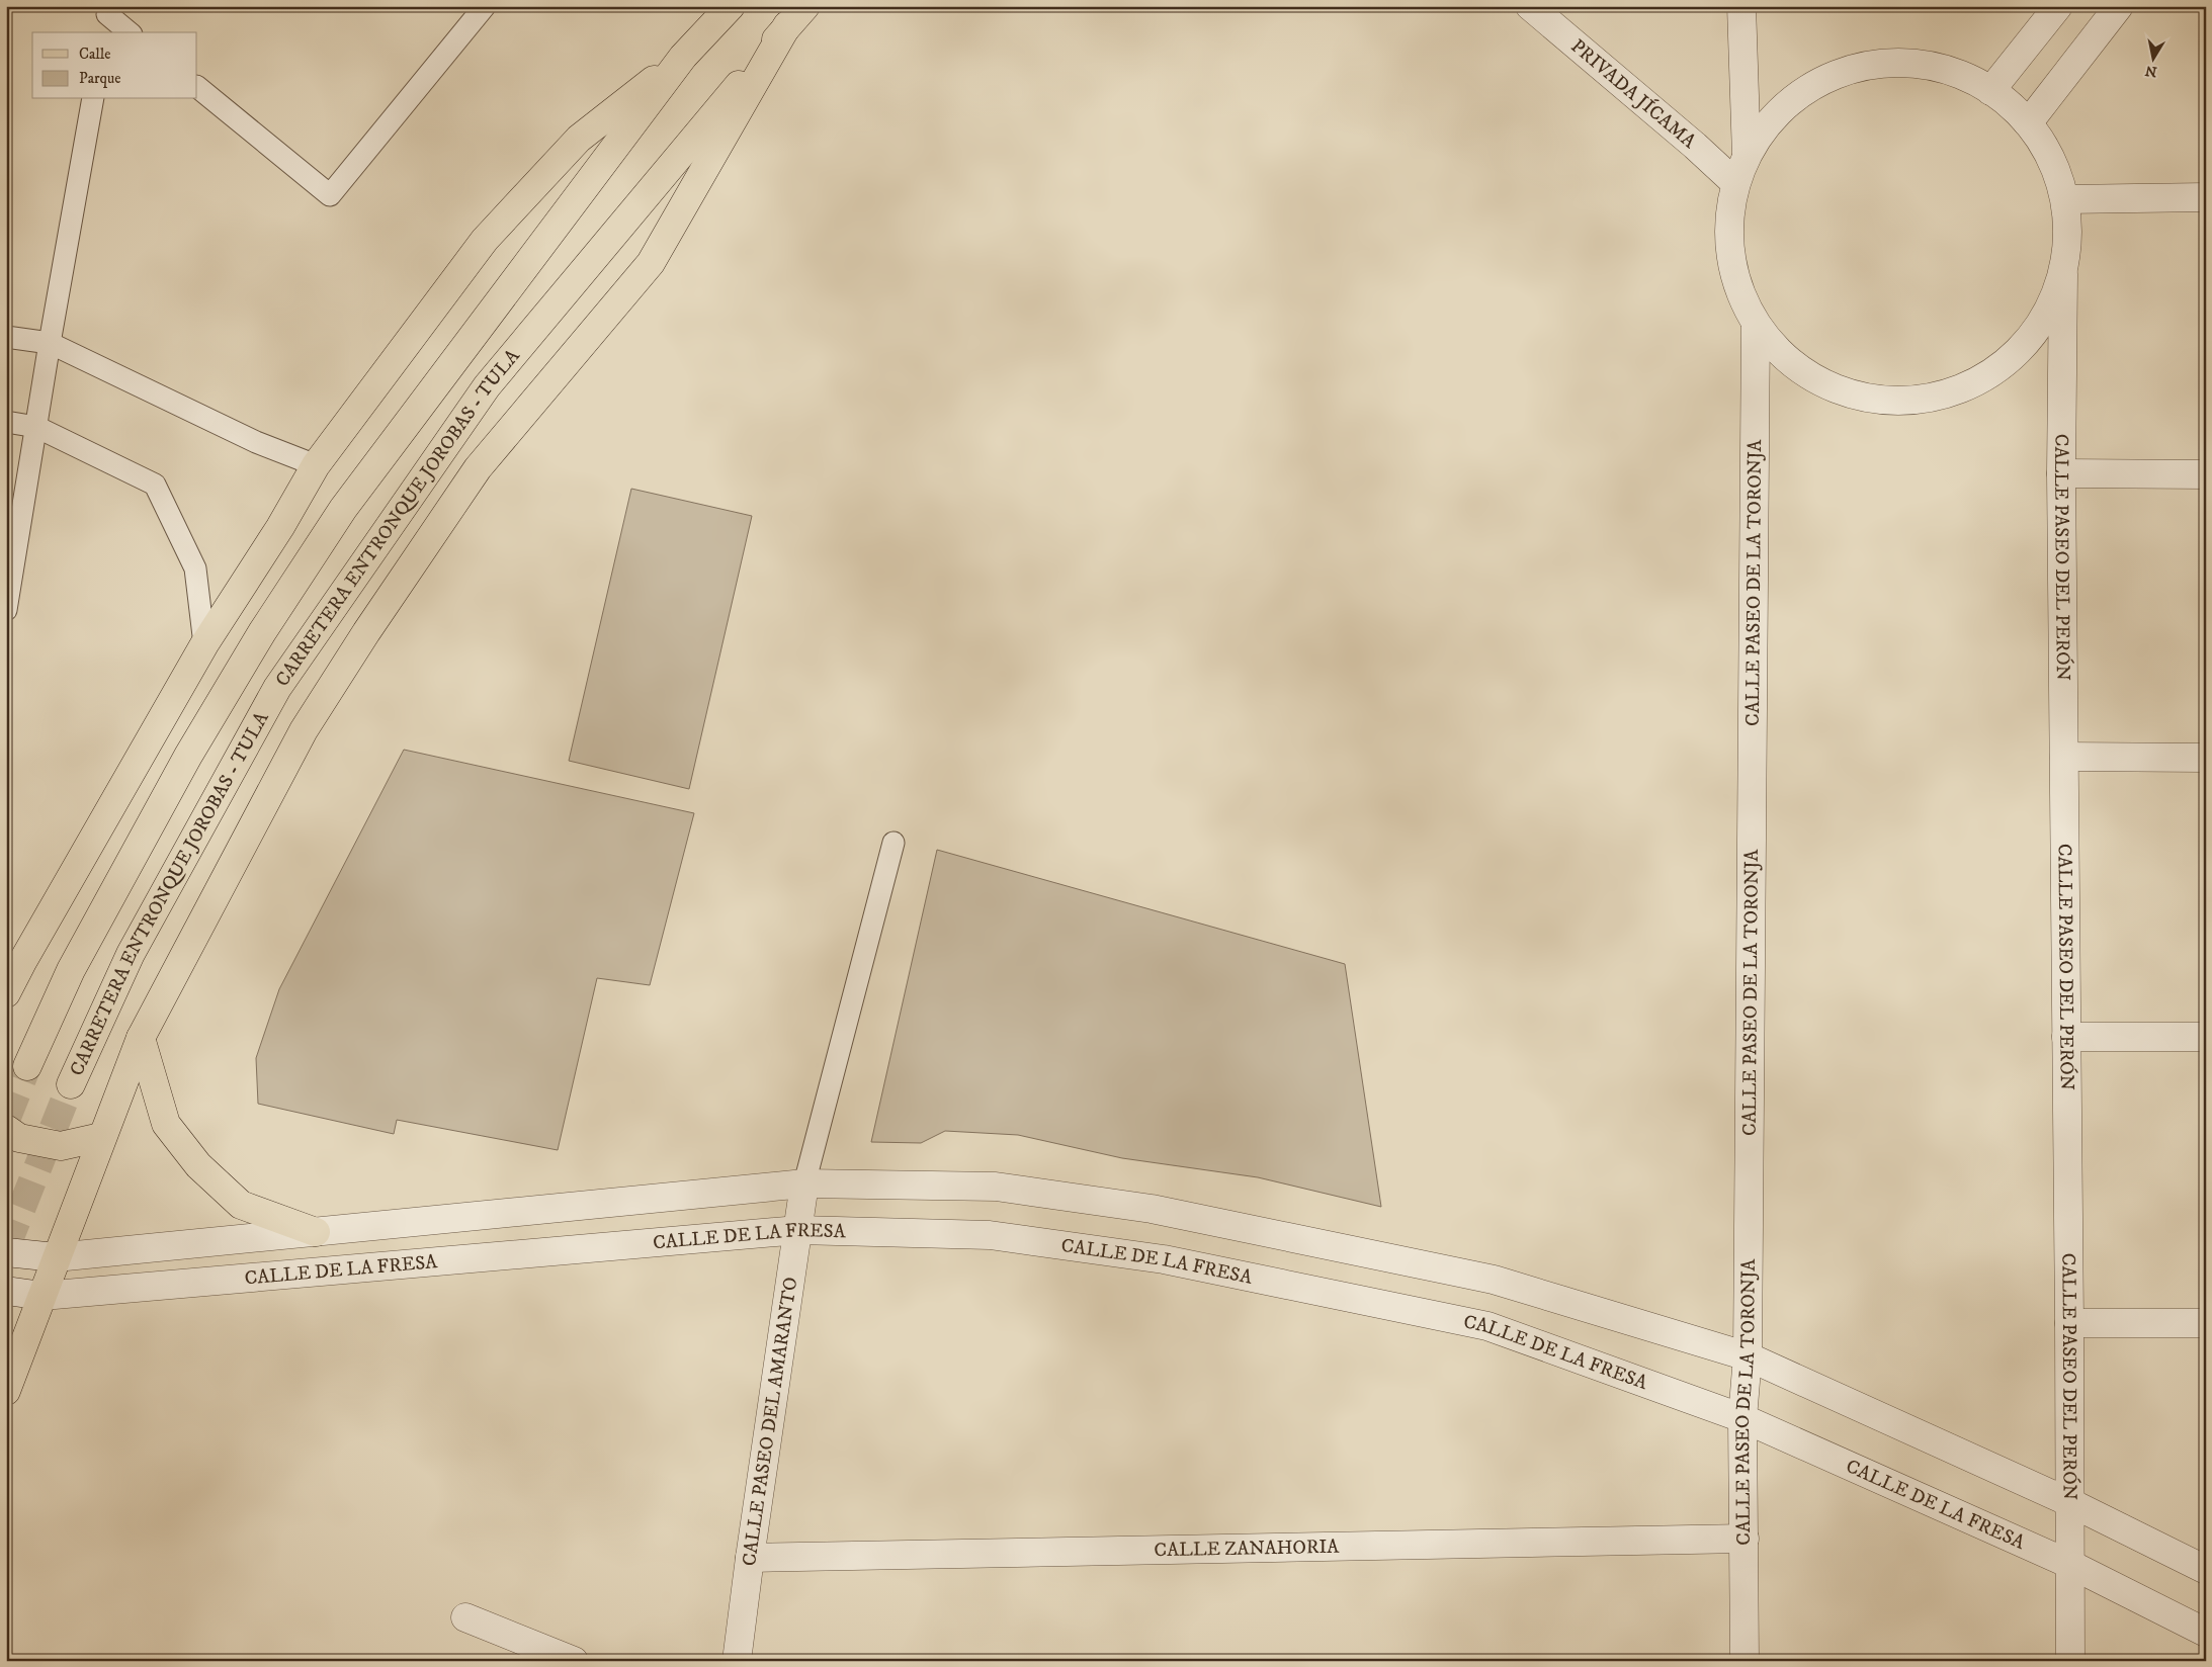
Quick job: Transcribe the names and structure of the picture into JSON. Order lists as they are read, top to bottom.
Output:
{
  "streets": {
    "main road": ["CARRETERA ENTRONQUE JOROBAS - TULA"],
    "street": [
      "PRIVADA JÍCAMA",
      "CALLE PASEO DEL PERÓN",
      "CALLE PASEO DE LA TORONJA",
      "CALLE DE LA FRESA",
      "CALLE PASEO DEL AMARANTO",
      "CALLE ZANAHORIA"
    ]
  },
  "crossings": [
    ["CALLE PASEO DEL PERÓN", "CALLE DE LA FRESA"],
    ["CALLE PASEO DE LA TORONJA", "CALLE DE LA FRESA"],
    ["CALLE PASEO DE LA TORONJA", "CALLE ZANAHORIA"],
    ["CALLE DE LA FRESA", "CALLE PASEO DEL AMARANTO"],
    ["CALLE PASEO DEL AMARANTO", "CALLE ZANAHORIA"]
  ],
  "legend": ["Calle", "Parque"],
  "north": "bottom"
}
